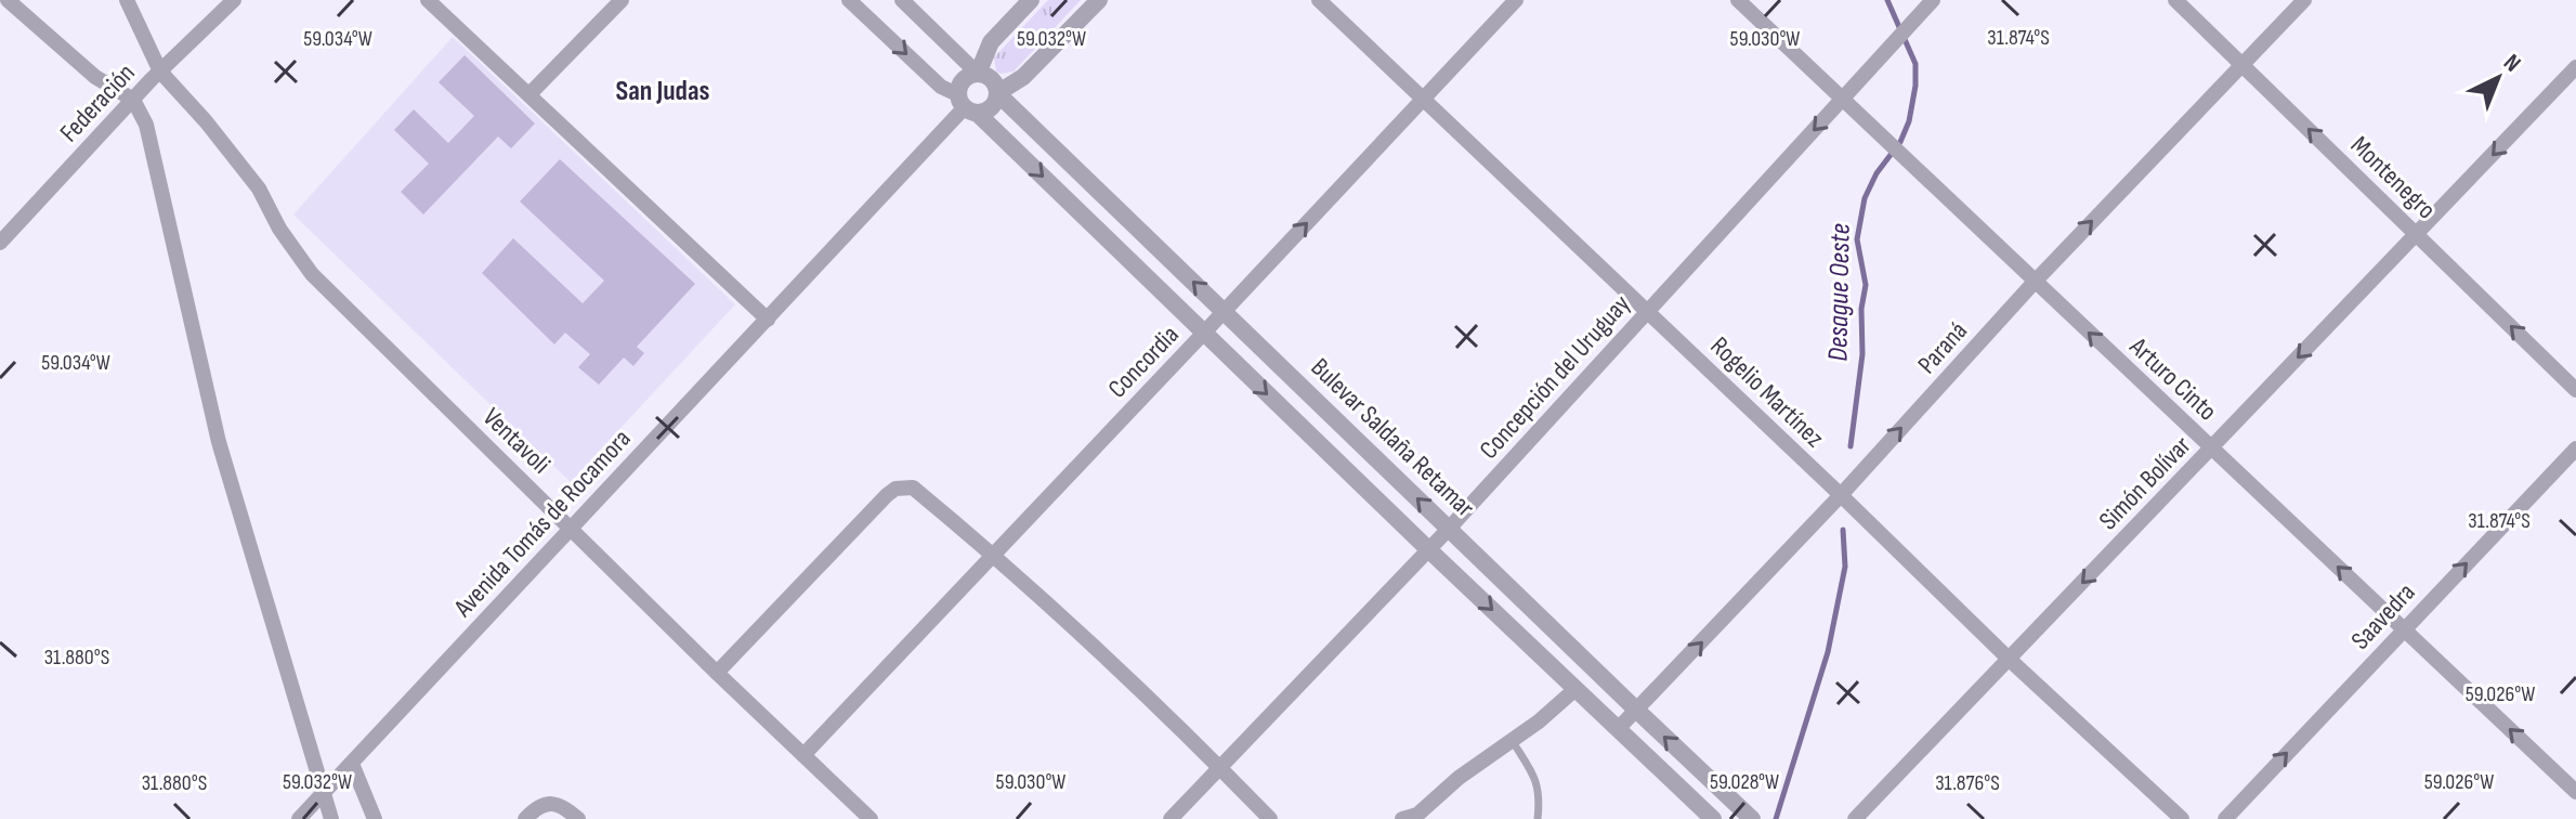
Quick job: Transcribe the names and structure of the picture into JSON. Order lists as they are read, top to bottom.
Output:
{
  "streets": {
    "street": [
      "Federación",
      "Montenegro",
      "Paraná",
      "Concordia",
      "Concepción del Uruguay",
      "Arturo Cinto",
      "Rogelio Martínez",
      "Bulevar Saldaña Retamar",
      "Ventavoli",
      "Simón Bolívar",
      "Avenida Tomás de Rocamora",
      "Saavedra"
    ]
  },
  "crossings": [
    ["Federación", "Ventavoli"],
    ["Montenegro", "Paraná"],
    ["Montenegro", "Simón Bolívar"],
    ["Paraná", "Arturo Cinto"],
    ["Paraná", "Rogelio Martínez"],
    ["Paraná", "Bulevar Saldaña Retamar"],
    ["Concordia", "Rogelio Martínez"],
    ["Concordia", "Bulevar Saldaña Retamar"],
    ["Concordia", "Ventavoli"],
    ["Concepción del Uruguay", "Arturo Cinto"],
    ["Concepción del Uruguay", "Rogelio Martínez"],
    ["Concepción del Uruguay", "Bulevar Saldaña Retamar"],
    ["Arturo Cinto", "Simón Bolívar"],
    ["Arturo Cinto", "Saavedra"],
    ["Rogelio Martínez", "Simón Bolívar"],
    ["Bulevar Saldaña Retamar", "Avenida Tomás de Rocamora"],
    ["Ventavoli", "Avenida Tomás de Rocamora"]
  ],
  "one_way": [
    "Montenegro",
    "Paraná",
    "Arturo Cinto",
    "Simón Bolívar",
    "Saavedra"
  ],
  "districts": ["San Judas"],
  "water": ["Desague Oeste"],
  "north": "top right",
  "coordinates": [
    "31.874°S",
    "59.034°W",
    "59.032°W",
    "59.030°W",
    "31.880°S",
    "59.026°W",
    "59.028°W",
    "31.876°S"
  ]
}
